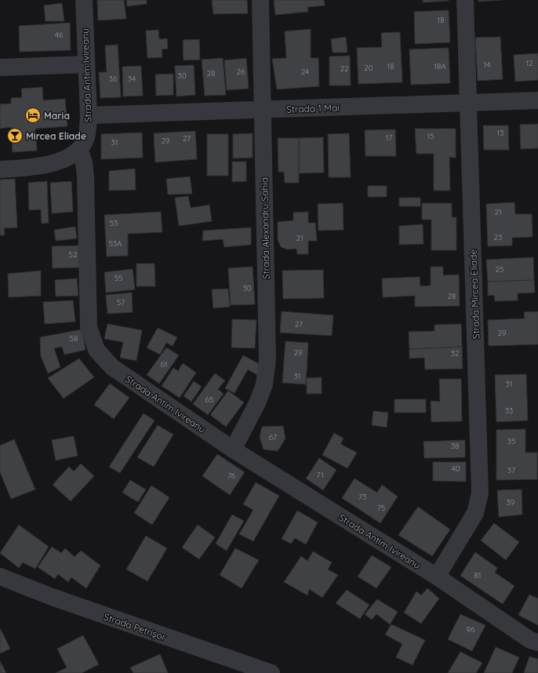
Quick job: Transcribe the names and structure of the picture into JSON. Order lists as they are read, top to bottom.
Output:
{
  "streets": {
    "street": [
      "Strada Antim Ivireanu",
      "Strada 1 Mai",
      "Strada Alexandru Sahia",
      "Strada Mircea Eliade",
      "Strada Petrișor"
    ]
  },
  "crossings": [
    ["Strada Antim Ivireanu", "Strada 1 Mai"],
    ["Strada Antim Ivireanu", "Strada Alexandru Sahia"],
    ["Strada Antim Ivireanu", "Strada Mircea Eliade"],
    ["Strada 1 Mai", "Strada Alexandru Sahia"],
    ["Strada 1 Mai", "Strada Mircea Eliade"]
  ],
  "places": {
    "hotel": ["Maria"],
    "bar": ["Mircea Eliade"]
  },
  "house_numbers": [
    "18",
    "46",
    "12",
    "14",
    "18",
    "18A",
    "20",
    "22",
    "26",
    "24",
    "28",
    "30",
    "36",
    "34",
    "13",
    "15",
    "17",
    "27",
    "29",
    "31",
    "21",
    "53",
    "23",
    "21",
    "53A",
    "52",
    "25",
    "55",
    "30",
    "28",
    "57",
    "27",
    "29",
    "58",
    "29",
    "32",
    "61",
    "31",
    "31",
    "65",
    "33",
    "67",
    "35",
    "38",
    "40",
    "37",
    "71",
    "76",
    "73",
    "39",
    "75",
    "81",
    "96"
  ]
}
